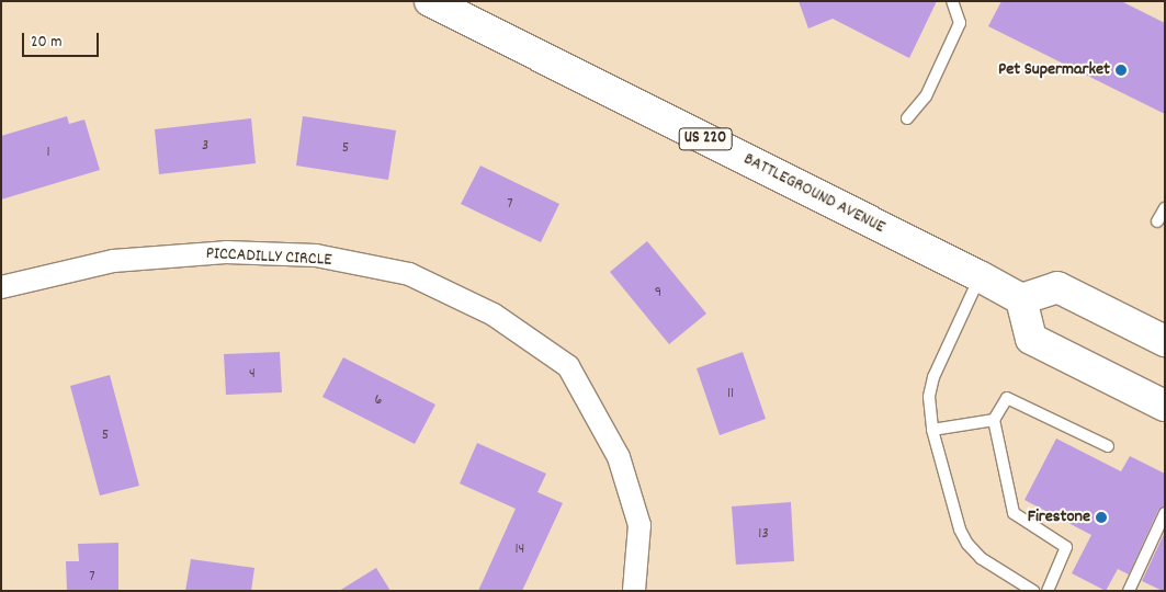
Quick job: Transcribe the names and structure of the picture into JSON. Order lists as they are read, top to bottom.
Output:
{
  "streets": {
    "main road": ["US 220", "BATTLEGROUND AVENUE"],
    "street": ["PICCADILLY CIRCLE"]
  },
  "places": ["Pet Supermarket", "Firestone"],
  "house_numbers": [
    "3",
    "5",
    "1",
    "7",
    "9",
    "4",
    "11",
    "6",
    "5",
    "13",
    "14",
    "7"
  ],
  "scale_bar": "20 m"
}
